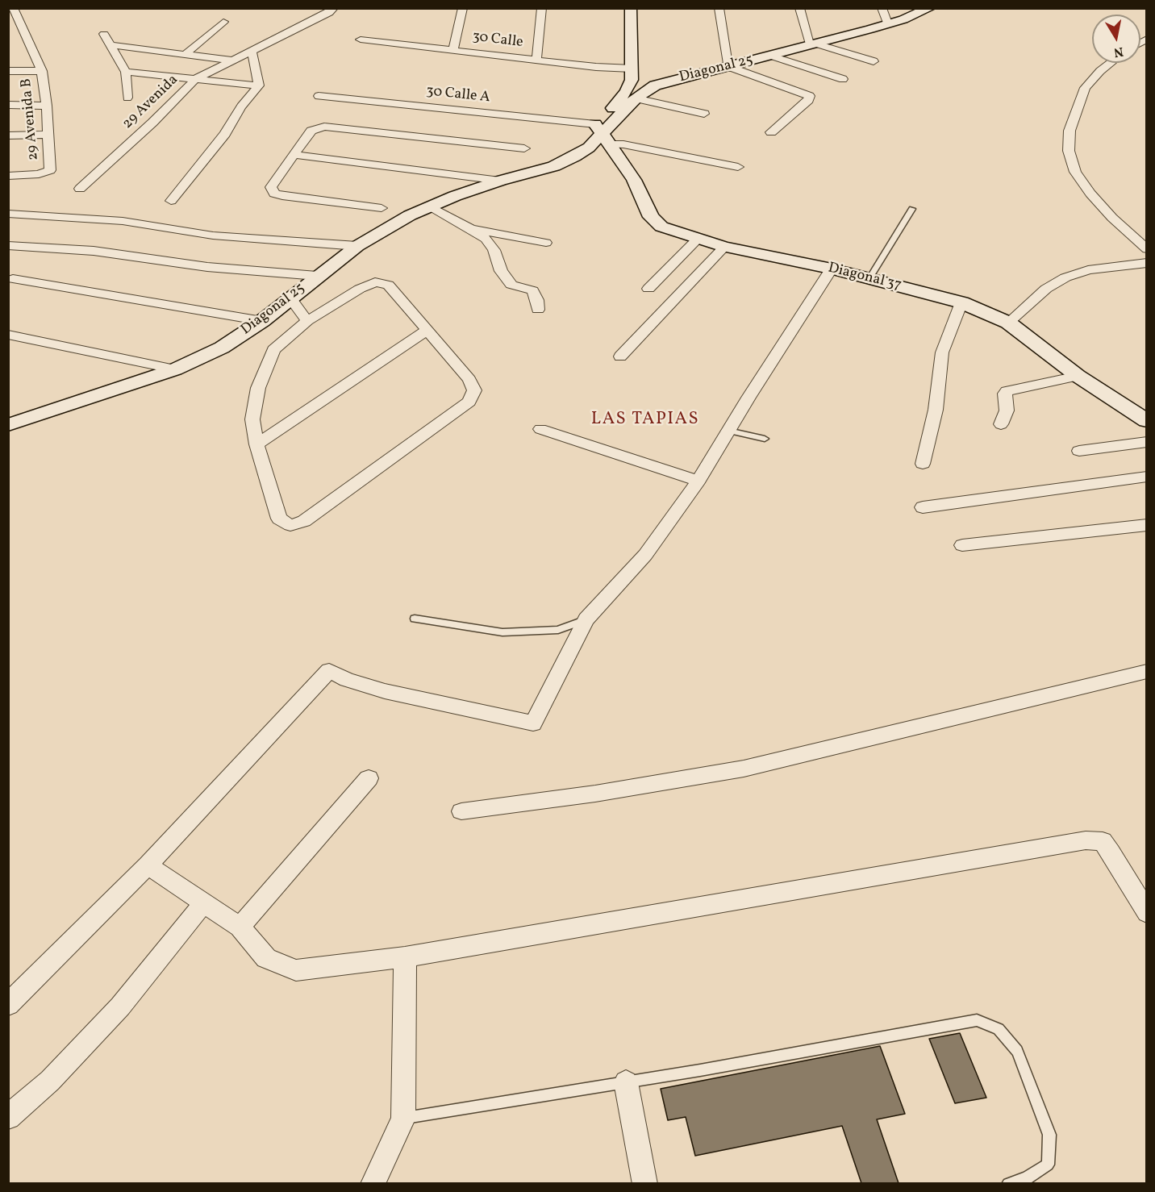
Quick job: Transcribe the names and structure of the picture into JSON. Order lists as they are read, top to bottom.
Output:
{
  "streets": {
    "main road": ["Diagonal 25", "Diagonal 37"],
    "street": [
      "30 Calle",
      "30 Calle A",
      "29 Avenida",
      "29 Avenida B"
    ]
  },
  "crossings": [
    ["Diagonal 25", "30 Calle A"],
    ["Diagonal 25", "Diagonal 37"],
    ["30 Calle A", "Diagonal 37"]
  ],
  "districts": ["LAS TAPIAS"],
  "north": "bottom"
}
